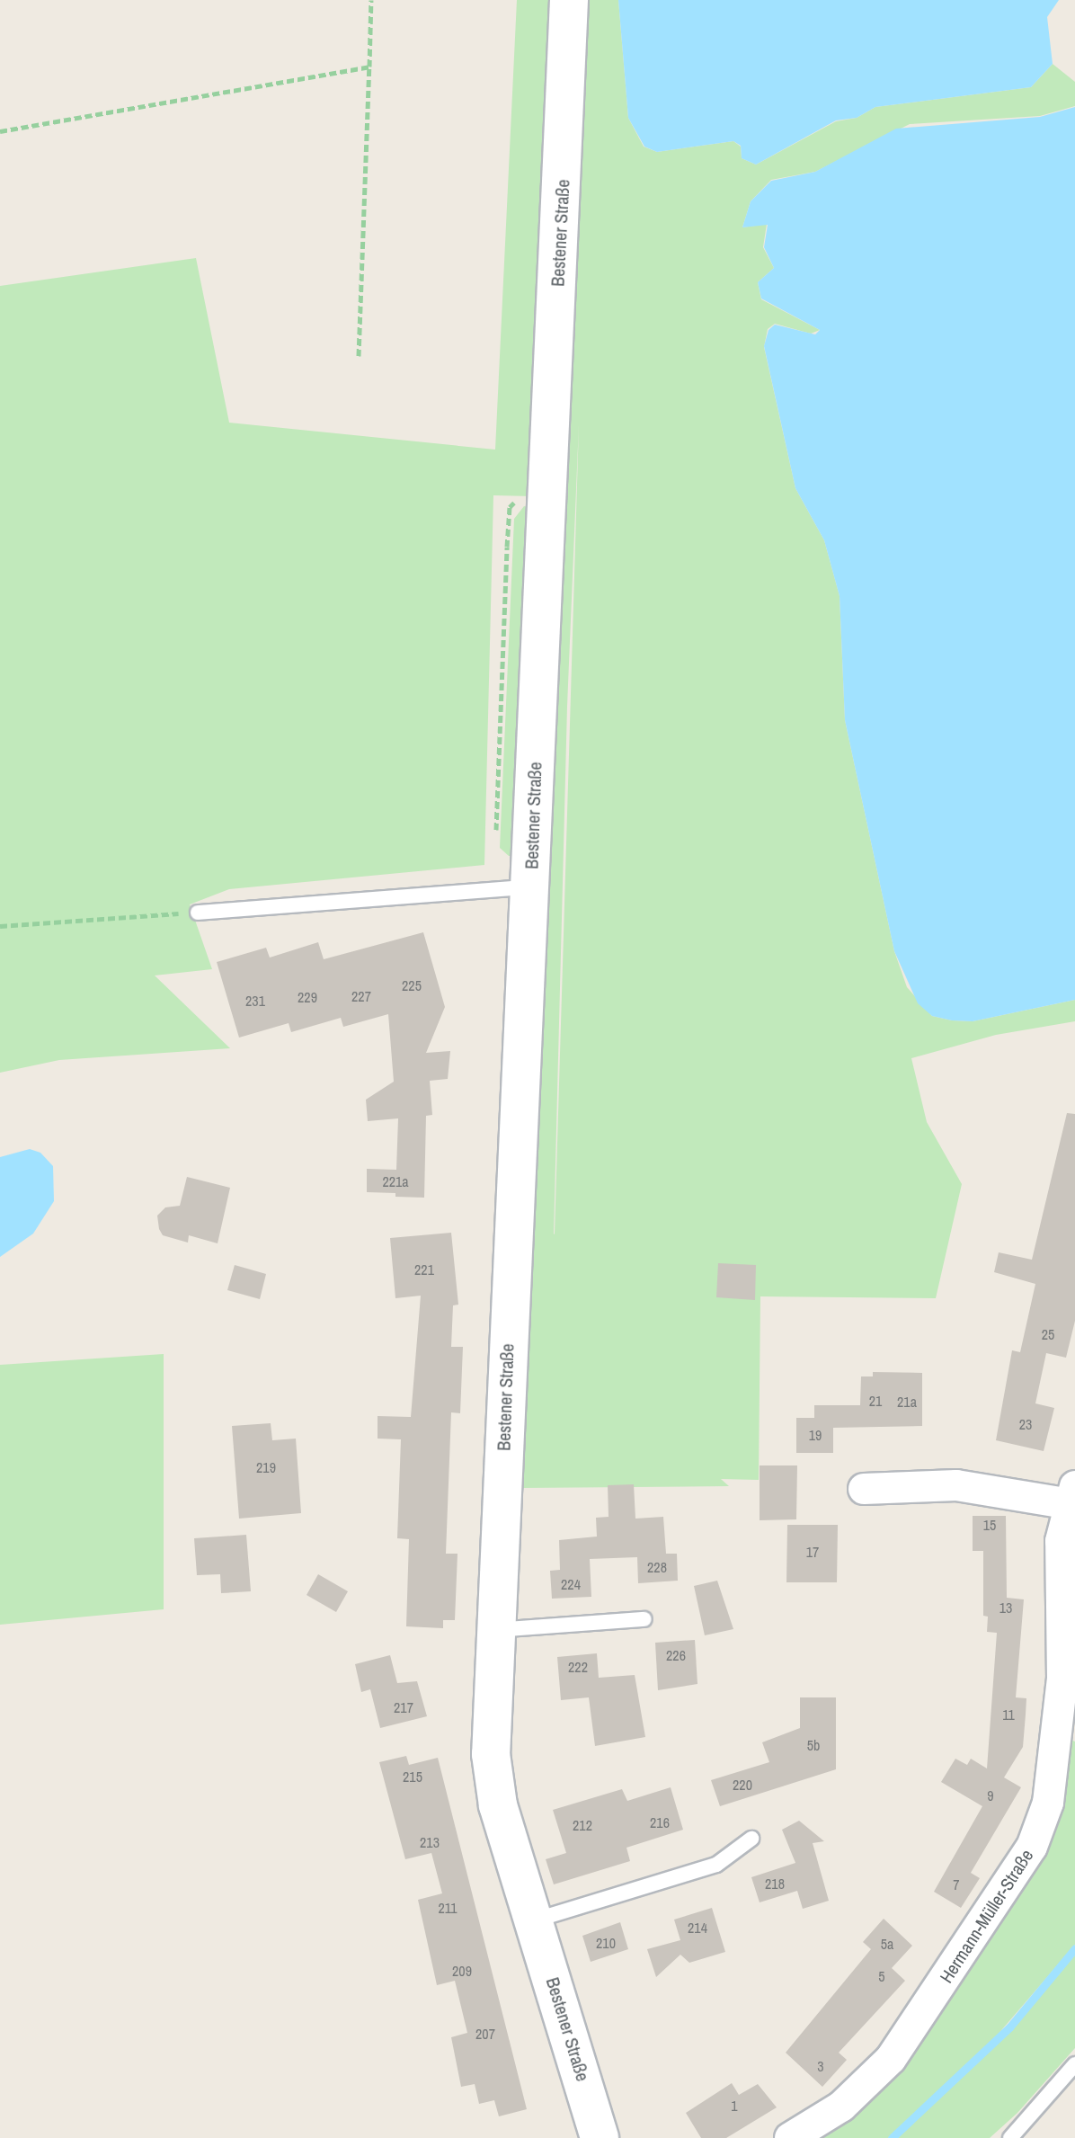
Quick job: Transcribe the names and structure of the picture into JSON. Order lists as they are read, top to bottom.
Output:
{
  "streets": {
    "street": ["Bestener Straße", "Hermann-Müller-Straße"]
  },
  "house_numbers": [
    "225",
    "227",
    "229",
    "231",
    "221a",
    "221",
    "25",
    "21",
    "21a",
    "23",
    "19",
    "219",
    "15",
    "17",
    "228",
    "224",
    "13",
    "226",
    "222",
    "217",
    "11",
    "5b",
    "215",
    "220",
    "9",
    "216",
    "212",
    "213",
    "218",
    "7",
    "211",
    "214",
    "210",
    "5a",
    "209",
    "5",
    "207",
    "3",
    "1"
  ]
}
